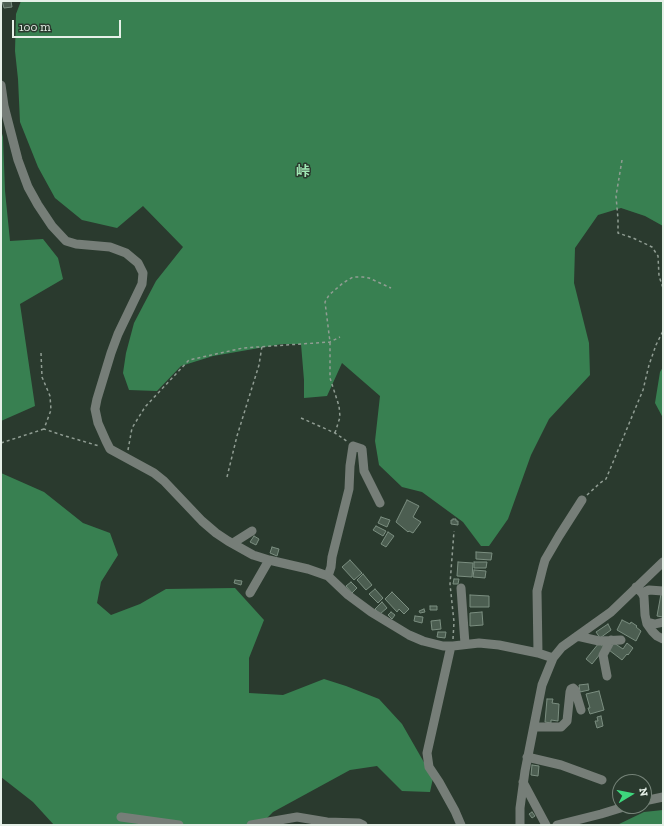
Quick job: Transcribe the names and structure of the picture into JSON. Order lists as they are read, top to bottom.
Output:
{
  "districts": ["峠"],
  "scale_bar": "100 m",
  "north": "right"
}
